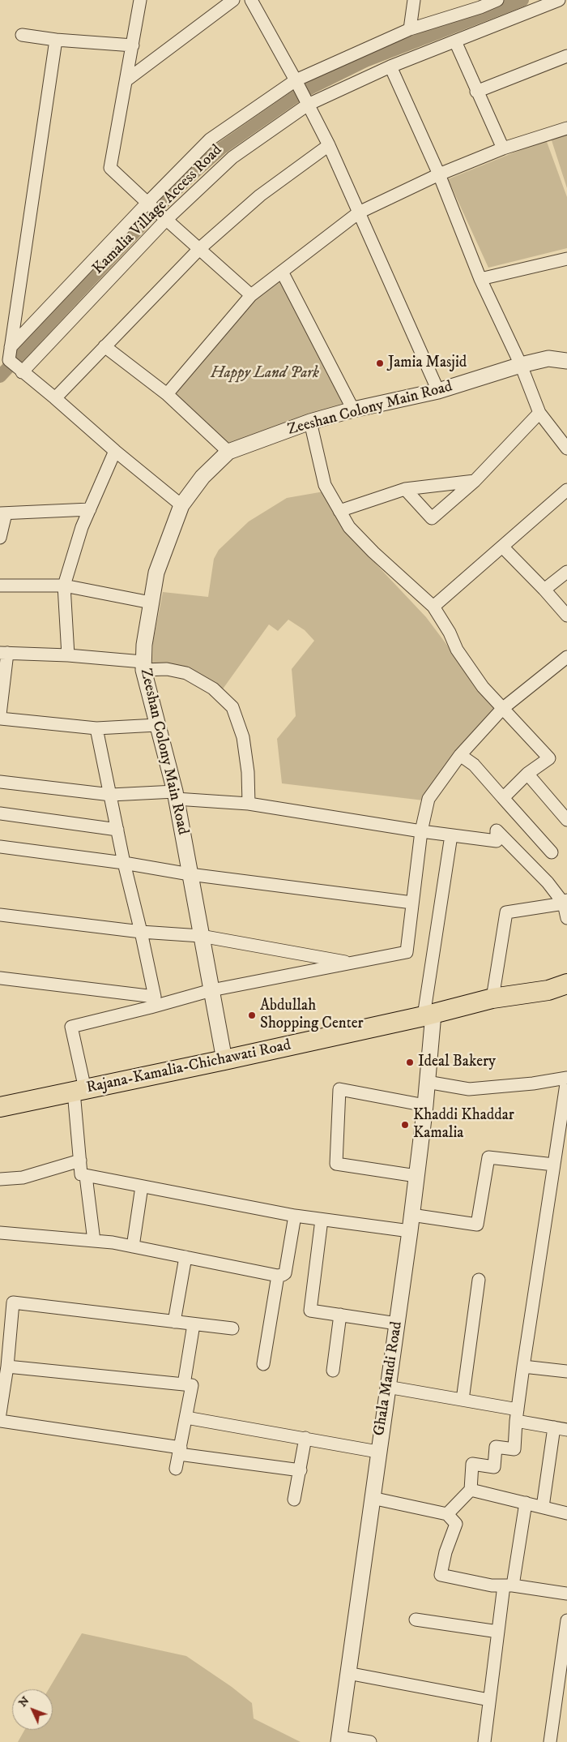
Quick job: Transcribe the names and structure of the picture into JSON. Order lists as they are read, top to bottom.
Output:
{
  "streets": {
    "main road": ["Rajana-Kamalia-Chichawati Road"],
    "street": ["Kamalia Village Access Road", "Zeeshan Colony Main Road", "Ghala Mandi Road"]
  },
  "crossings": [
    ["Zeeshan Colony Main Road", "Rajana-Kamalia-Chichawati Road"],
    ["Rajana-Kamalia-Chichawati Road", "Ghala Mandi Road"]
  ],
  "parks": ["Happy Land Park"],
  "places": [
    "Jamia Masjid",
    "Abdullah Shopping Center",
    "Ideal Bakery",
    "Khaddi Khaddar Kamalia"
  ],
  "north": "top left"
}
